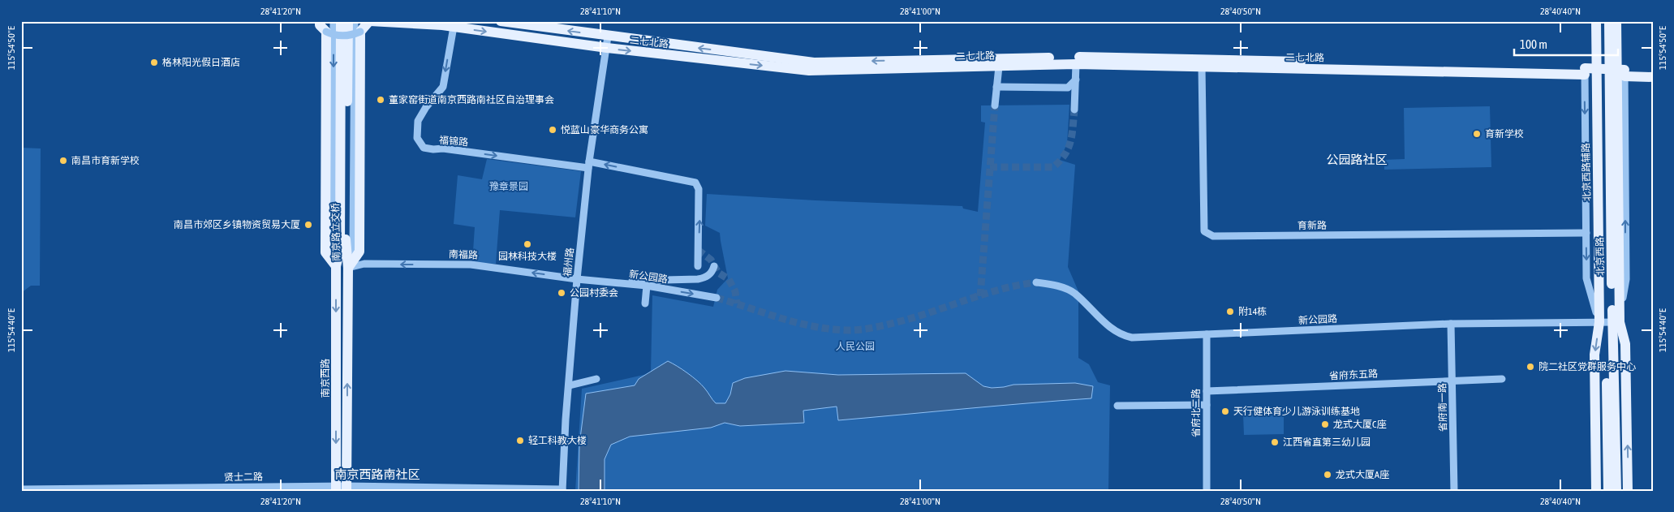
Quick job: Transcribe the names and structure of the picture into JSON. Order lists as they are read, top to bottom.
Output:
{
  "streets": {
    "main road": [
      "二七北路",
      "北京西路辅路",
      "南京路立交桥",
      "北京西路",
      "南京西路"
    ],
    "street": [
      "福锦路",
      "育新路",
      "南福路",
      "福州路",
      "新公园路",
      "省府东五路",
      "省府南一路",
      "省府北二路",
      "贤士二路"
    ]
  },
  "crossings": [
    ["二七北路", "福锦路"],
    ["二七北路", "北京西路辅路"],
    ["二七北路", "育新路"],
    ["二七北路", "福州路"],
    ["福锦路", "福州路"],
    ["北京西路辅路", "育新路"],
    ["北京西路辅路", "北京西路"],
    ["北京西路辅路", "新公园路"],
    ["南京路立交桥", "南福路"],
    ["南京路立交桥", "南京西路"],
    ["南福路", "福州路"],
    ["南福路", "新公园路"],
    ["北京西路", "新公园路"],
    ["福州路", "新公园路"],
    ["福州路", "贤士二路"],
    ["新公园路", "省府南一路"],
    ["新公园路", "省府北二路"],
    ["省府东五路", "省府南一路"],
    ["省府东五路", "省府北二路"],
    ["南京西路", "贤士二路"]
  ],
  "one_way": ["南福路"],
  "districts": ["公园路社区", "南京西路南社区"],
  "parks": ["豫章景园", "人民公园"],
  "places": [
    "格林阳光假日酒店",
    "董家窑街道南京西路南社区自治理事会",
    "悦蓝山豪华商务公寓",
    "育新学校",
    "南昌市育新学校",
    "南昌市郊区乡镇物资贸易大厦",
    "园林科技大楼",
    "公园村委会",
    "附14栋",
    "院二社区党群服务中心",
    "天行健体育少儿游泳训练基地",
    "龙式大厦C座",
    "轻工科教大楼",
    "江西省直第三幼儿园",
    "龙式大厦A座"
  ],
  "scale_bar": "100 m",
  "coordinates": [
    "28°41'20\"N",
    "28°41'10\"N",
    "28°41'00\"N",
    "28°40'50\"N",
    "28°40'40\"N",
    "115°54'50\"E",
    "115°54'40\"E"
  ]
}
